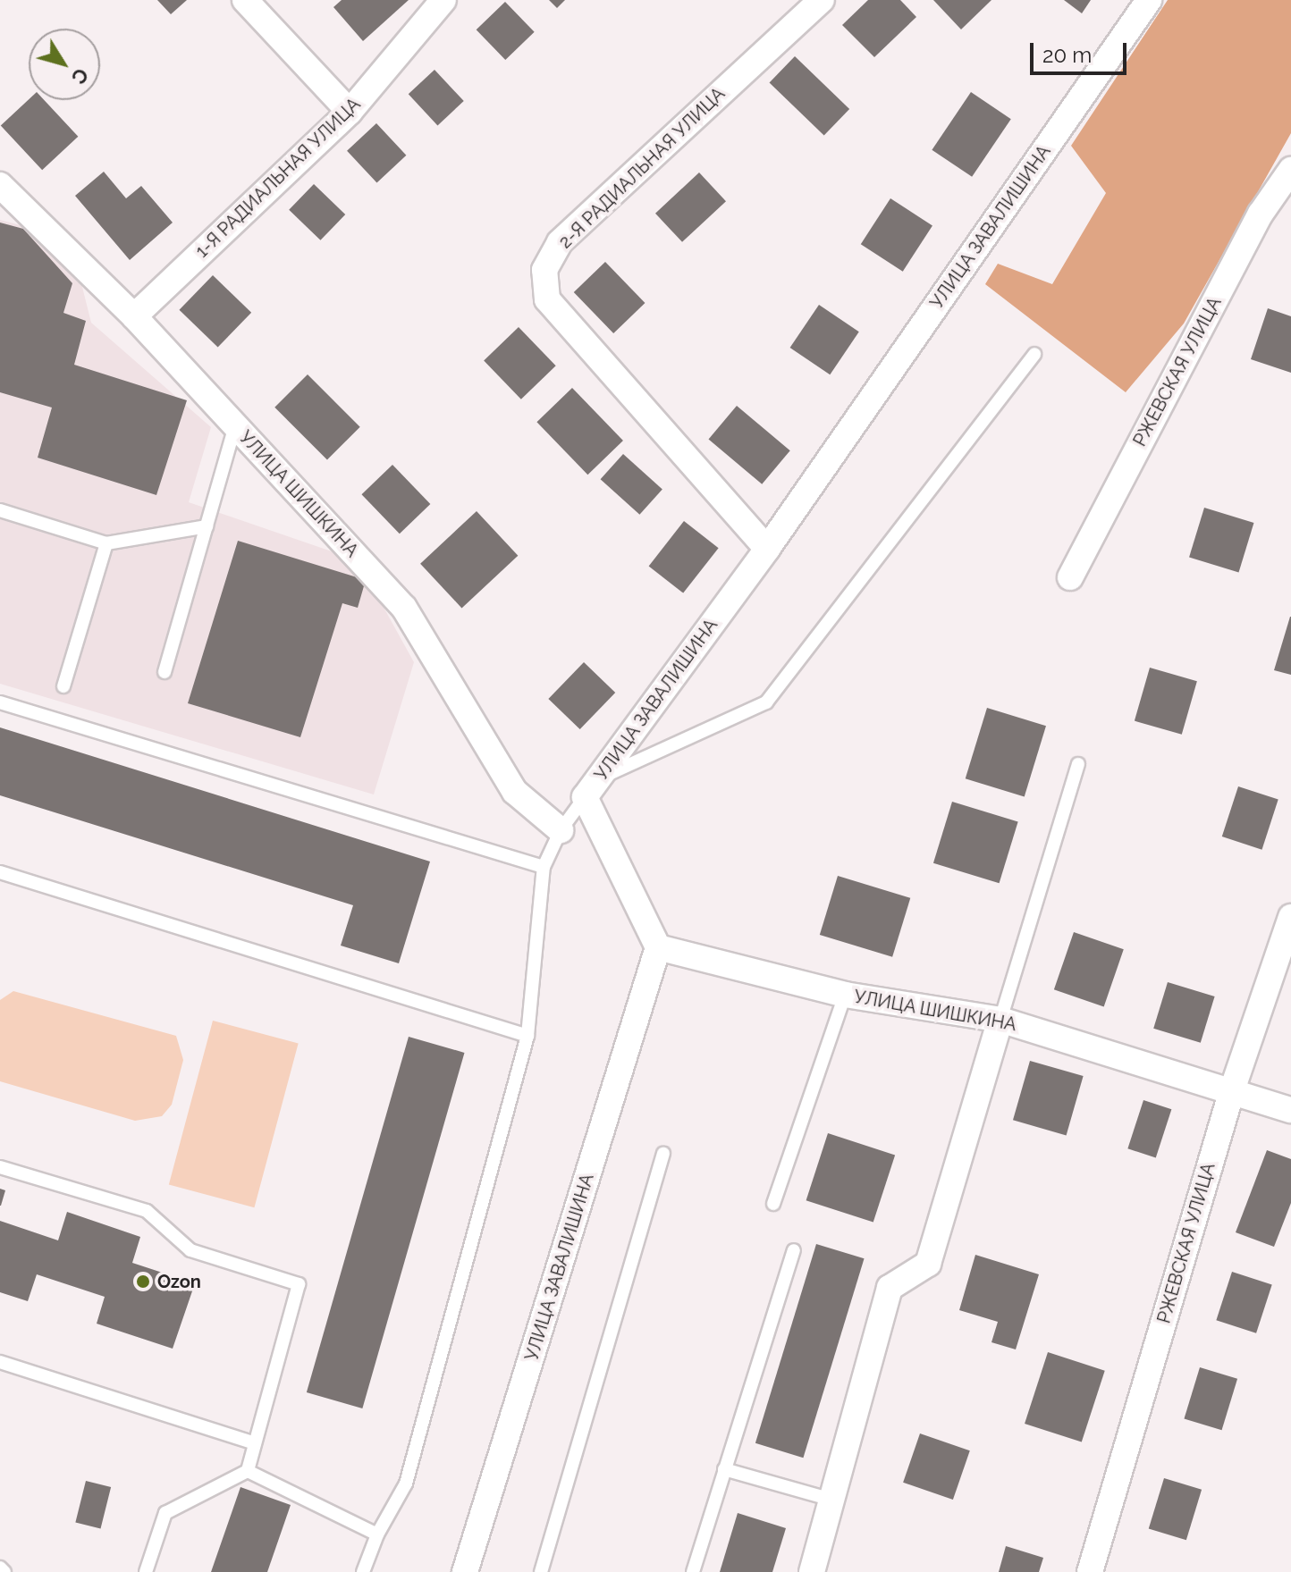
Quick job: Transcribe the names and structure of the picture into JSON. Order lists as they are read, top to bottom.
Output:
{
  "streets": {
    "street": [
      "2-Я РАДИАЛЬНАЯ УЛИЦА",
      "1-Я РАДИАЛЬНАЯ УЛИЦА",
      "УЛИЦА ЗАВАЛИШИНА",
      "РЖЕВСКАЯ УЛИЦА",
      "УЛИЦА ШИШКИНА"
    ]
  },
  "crossings": [
    ["2-Я РАДИАЛЬНАЯ УЛИЦА", "УЛИЦА ЗАВАЛИШИНА"],
    ["1-Я РАДИАЛЬНАЯ УЛИЦА", "УЛИЦА ШИШКИНА"],
    ["УЛИЦА ЗАВАЛИШИНА", "УЛИЦА ШИШКИНА"],
    ["РЖЕВСКАЯ УЛИЦА", "УЛИЦА ШИШКИНА"]
  ],
  "places": ["Ozon"],
  "scale_bar": "20 m",
  "north": "bottom right"
}
